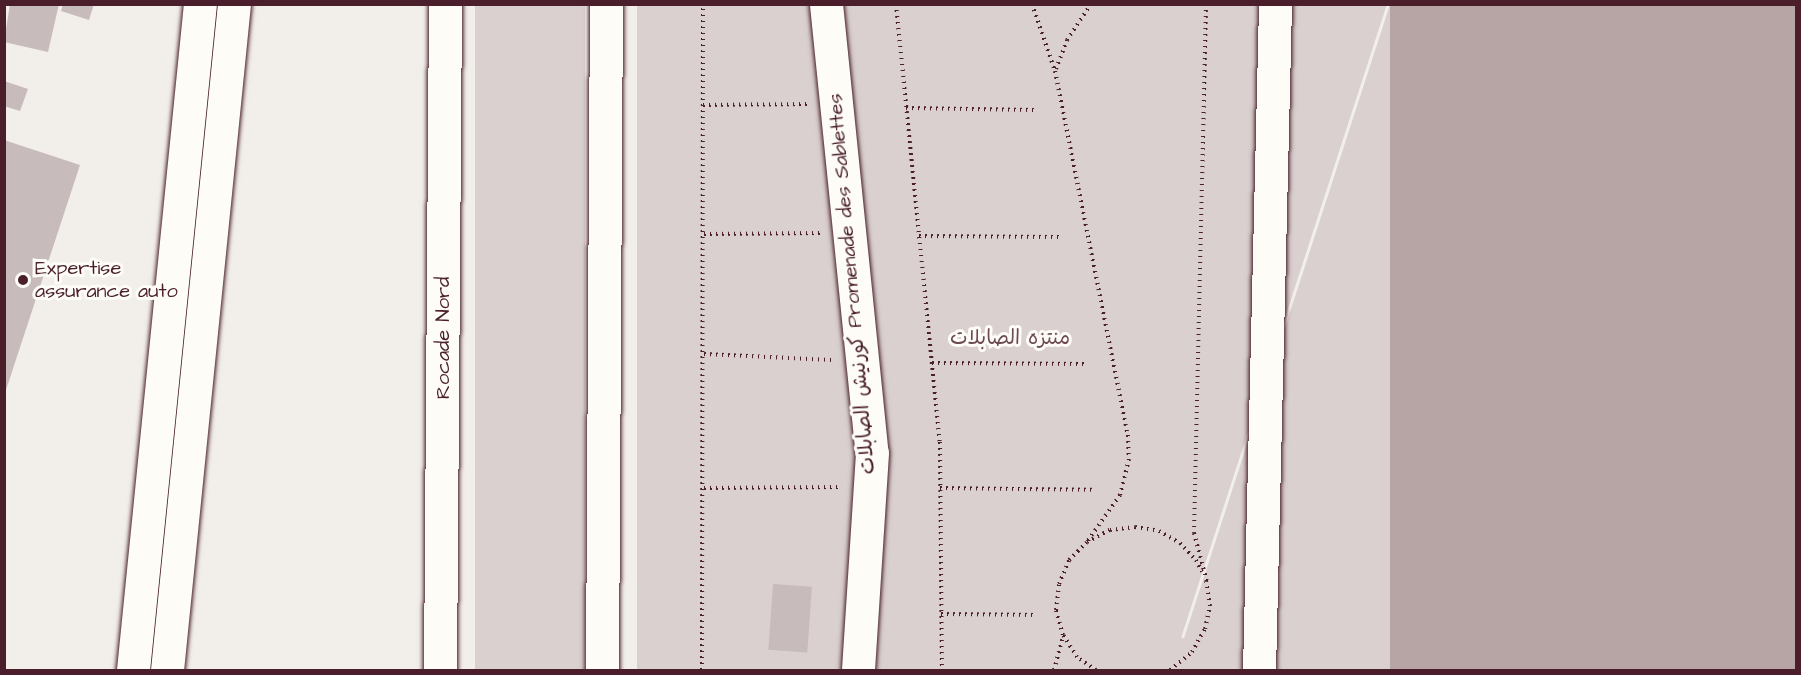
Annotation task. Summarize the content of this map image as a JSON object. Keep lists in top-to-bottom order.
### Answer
{
  "streets": {
    "main road": ["كورنيش الصابلات Promenade des Sablettes", "Rocade Nord"]
  },
  "parks": ["منتزه الصابلات"],
  "places": ["Expertise assurance auto"]
}
